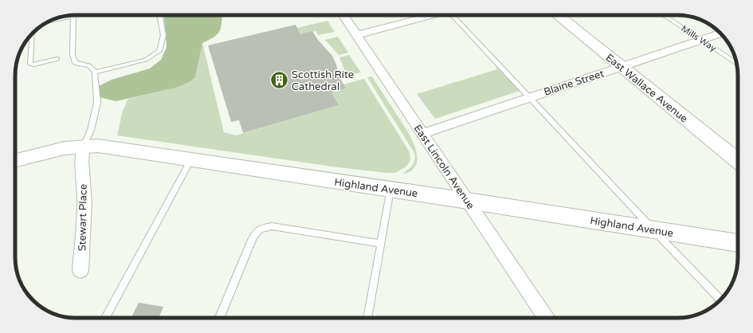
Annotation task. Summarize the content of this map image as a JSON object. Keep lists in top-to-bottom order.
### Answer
{
  "streets": {
    "main road": ["East Wallace Avenue", "Highland Avenue"],
    "street": ["Blaine Street", "East Lincoln Avenue", "Stewart Place"],
    "lane": ["Mills Way"]
  },
  "crossings": [
    ["Mills Way", "Blaine Street"],
    ["Blaine Street", "East Wallace Avenue"],
    ["Blaine Street", "East Lincoln Avenue"],
    ["East Lincoln Avenue", "Highland Avenue"],
    ["Highland Avenue", "Stewart Place"]
  ],
  "places": {
    "building": ["Scottish Rite Cathedral"]
  }
}
